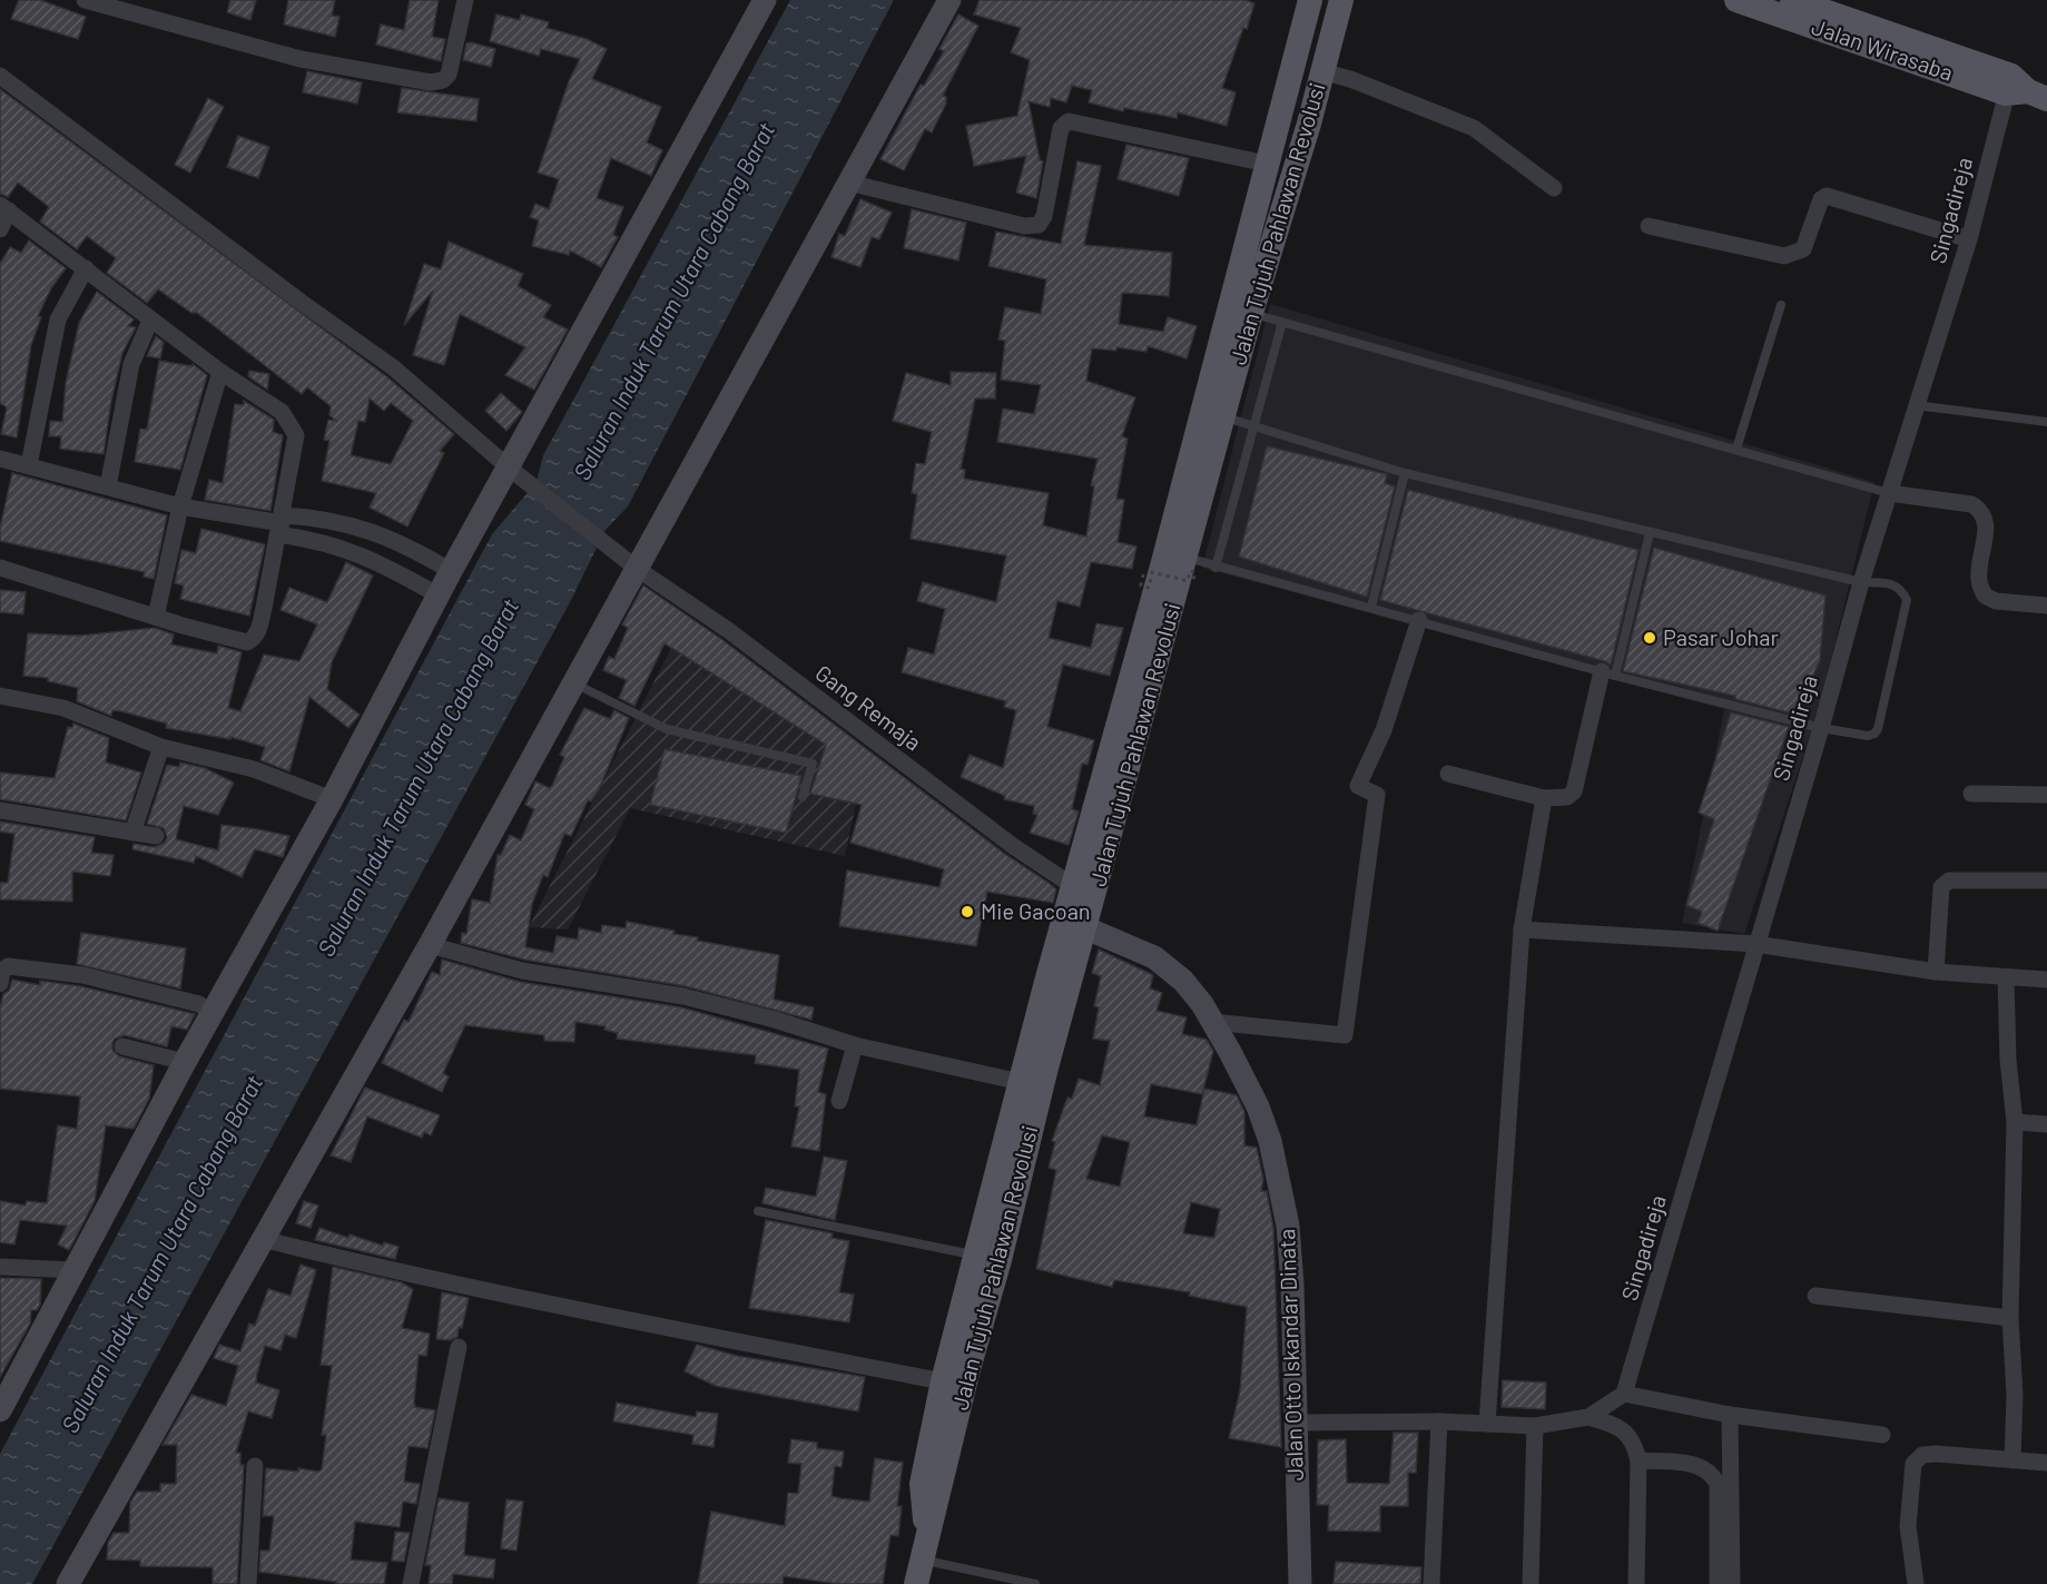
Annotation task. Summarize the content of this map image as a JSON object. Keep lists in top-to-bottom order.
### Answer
{
  "streets": {
    "main road": ["Jalan Wirasaba", "Jalan Tujuh Pahlawan Revolusi"],
    "street": ["Singadireja", "Gang Remaja", "Jalan Otto Iskandar Dinata"]
  },
  "crossings": [
    ["Jalan Wirasaba", "Singadireja"],
    ["Jalan Tujuh Pahlawan Revolusi", "Gang Remaja"],
    ["Jalan Tujuh Pahlawan Revolusi", "Jalan Otto Iskandar Dinata"]
  ],
  "water": ["Saluran Induk Tarum Utara Cabang Barat"],
  "places": ["Pasar Johar", "Mie Gacoan"]
}
